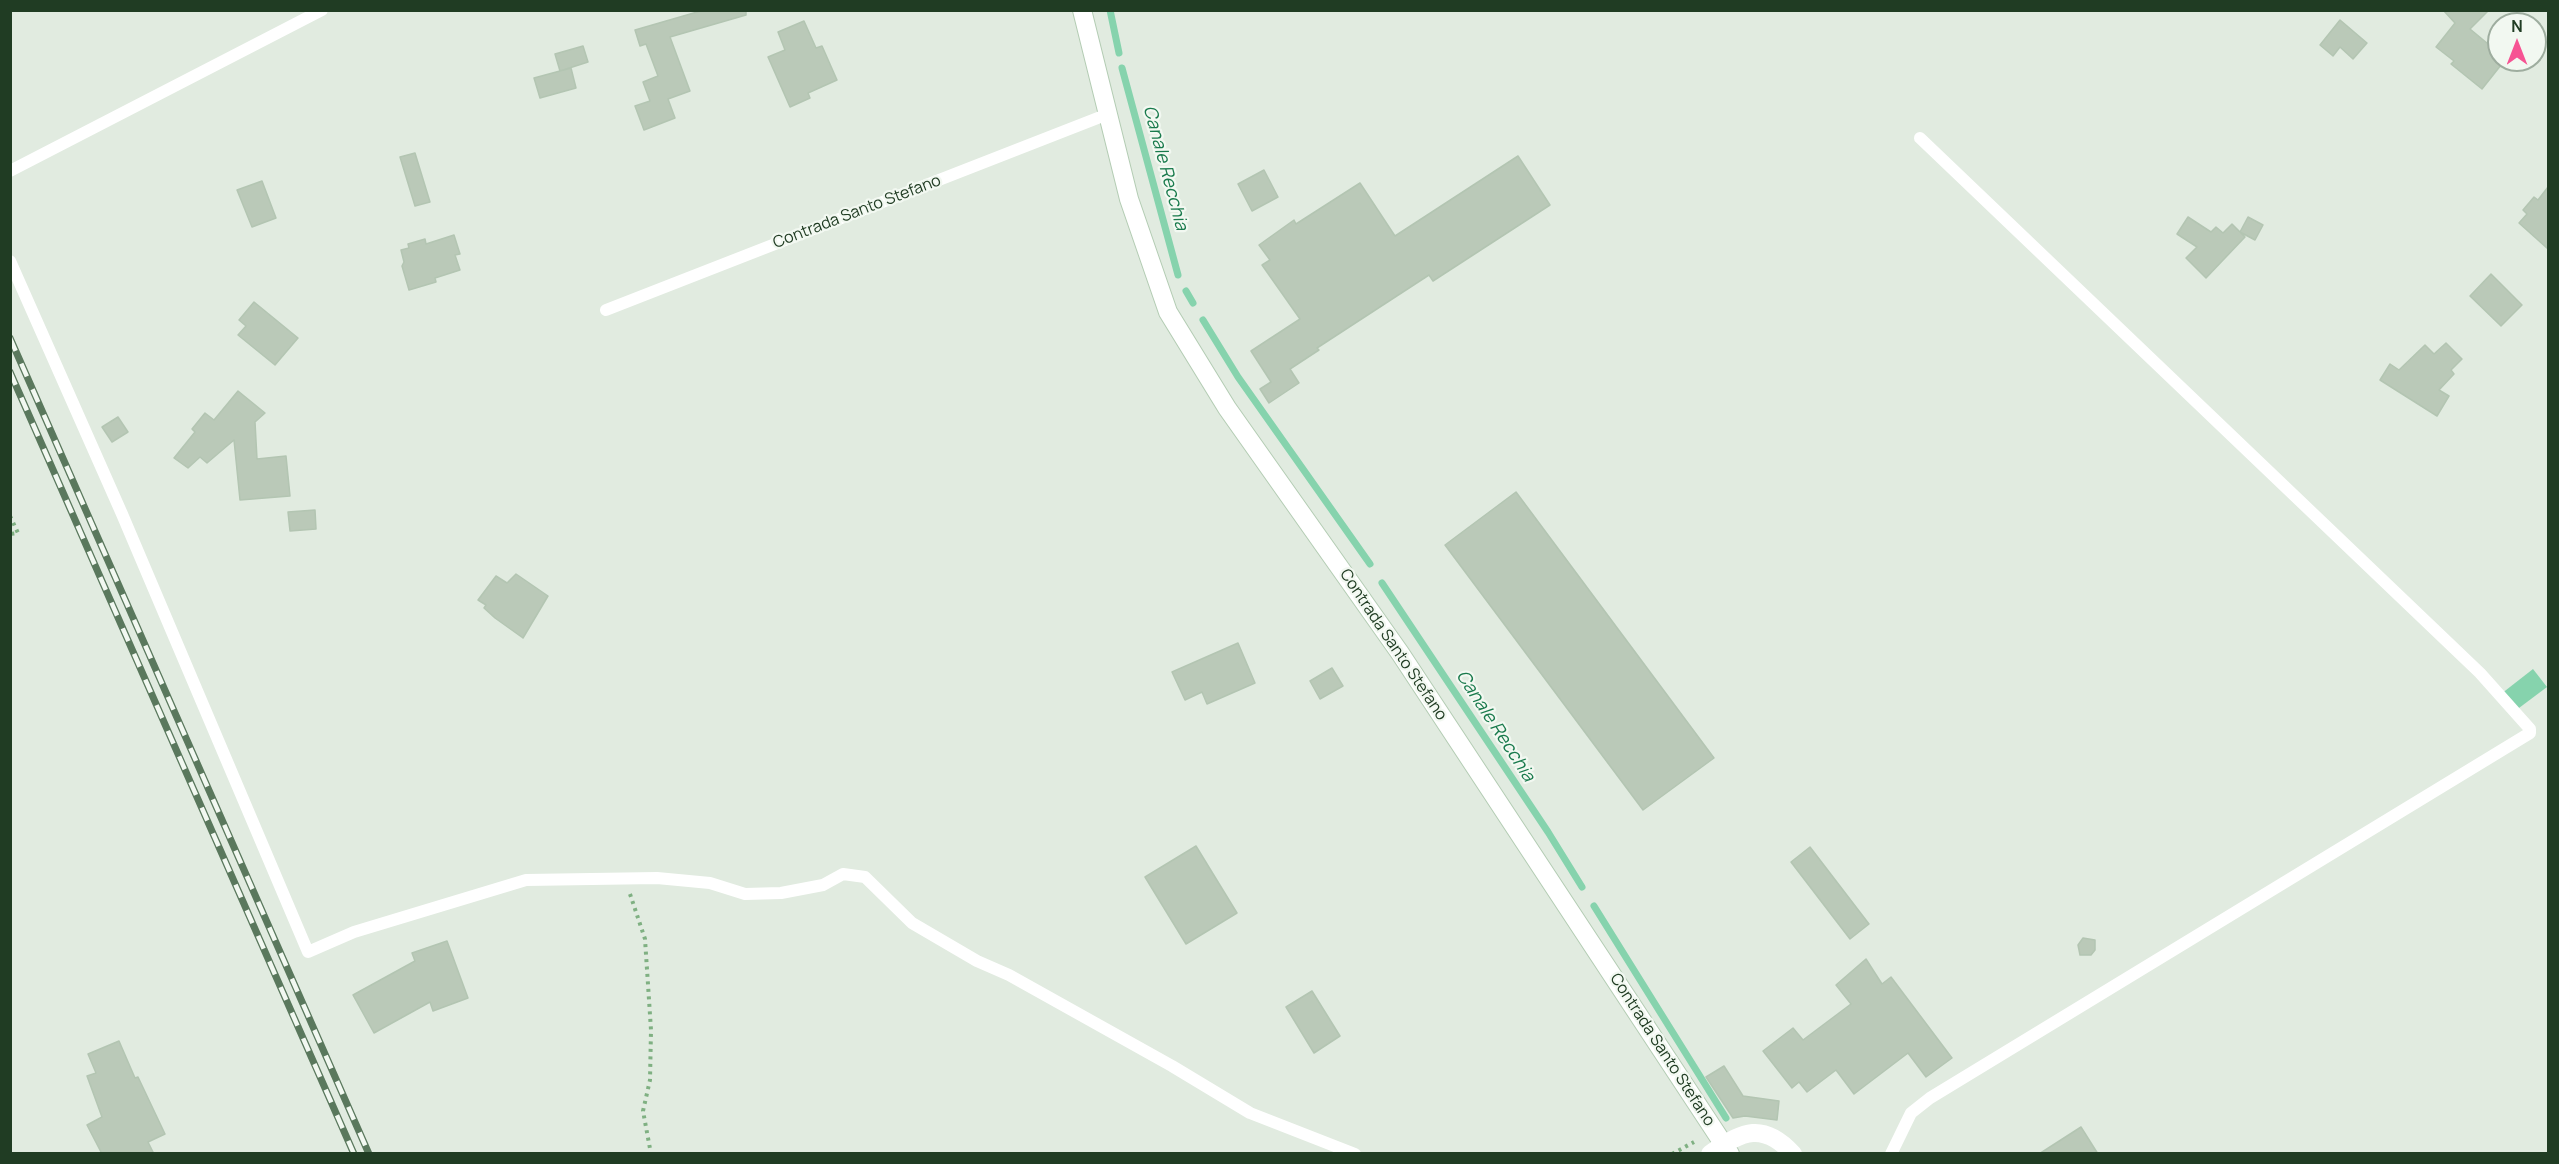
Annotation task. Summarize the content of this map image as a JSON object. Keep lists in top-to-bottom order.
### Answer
{
  "streets": {
    "street": ["Contrada Santo Stefano"]
  },
  "water": ["Canale Recchia"],
  "north": "top"
}
